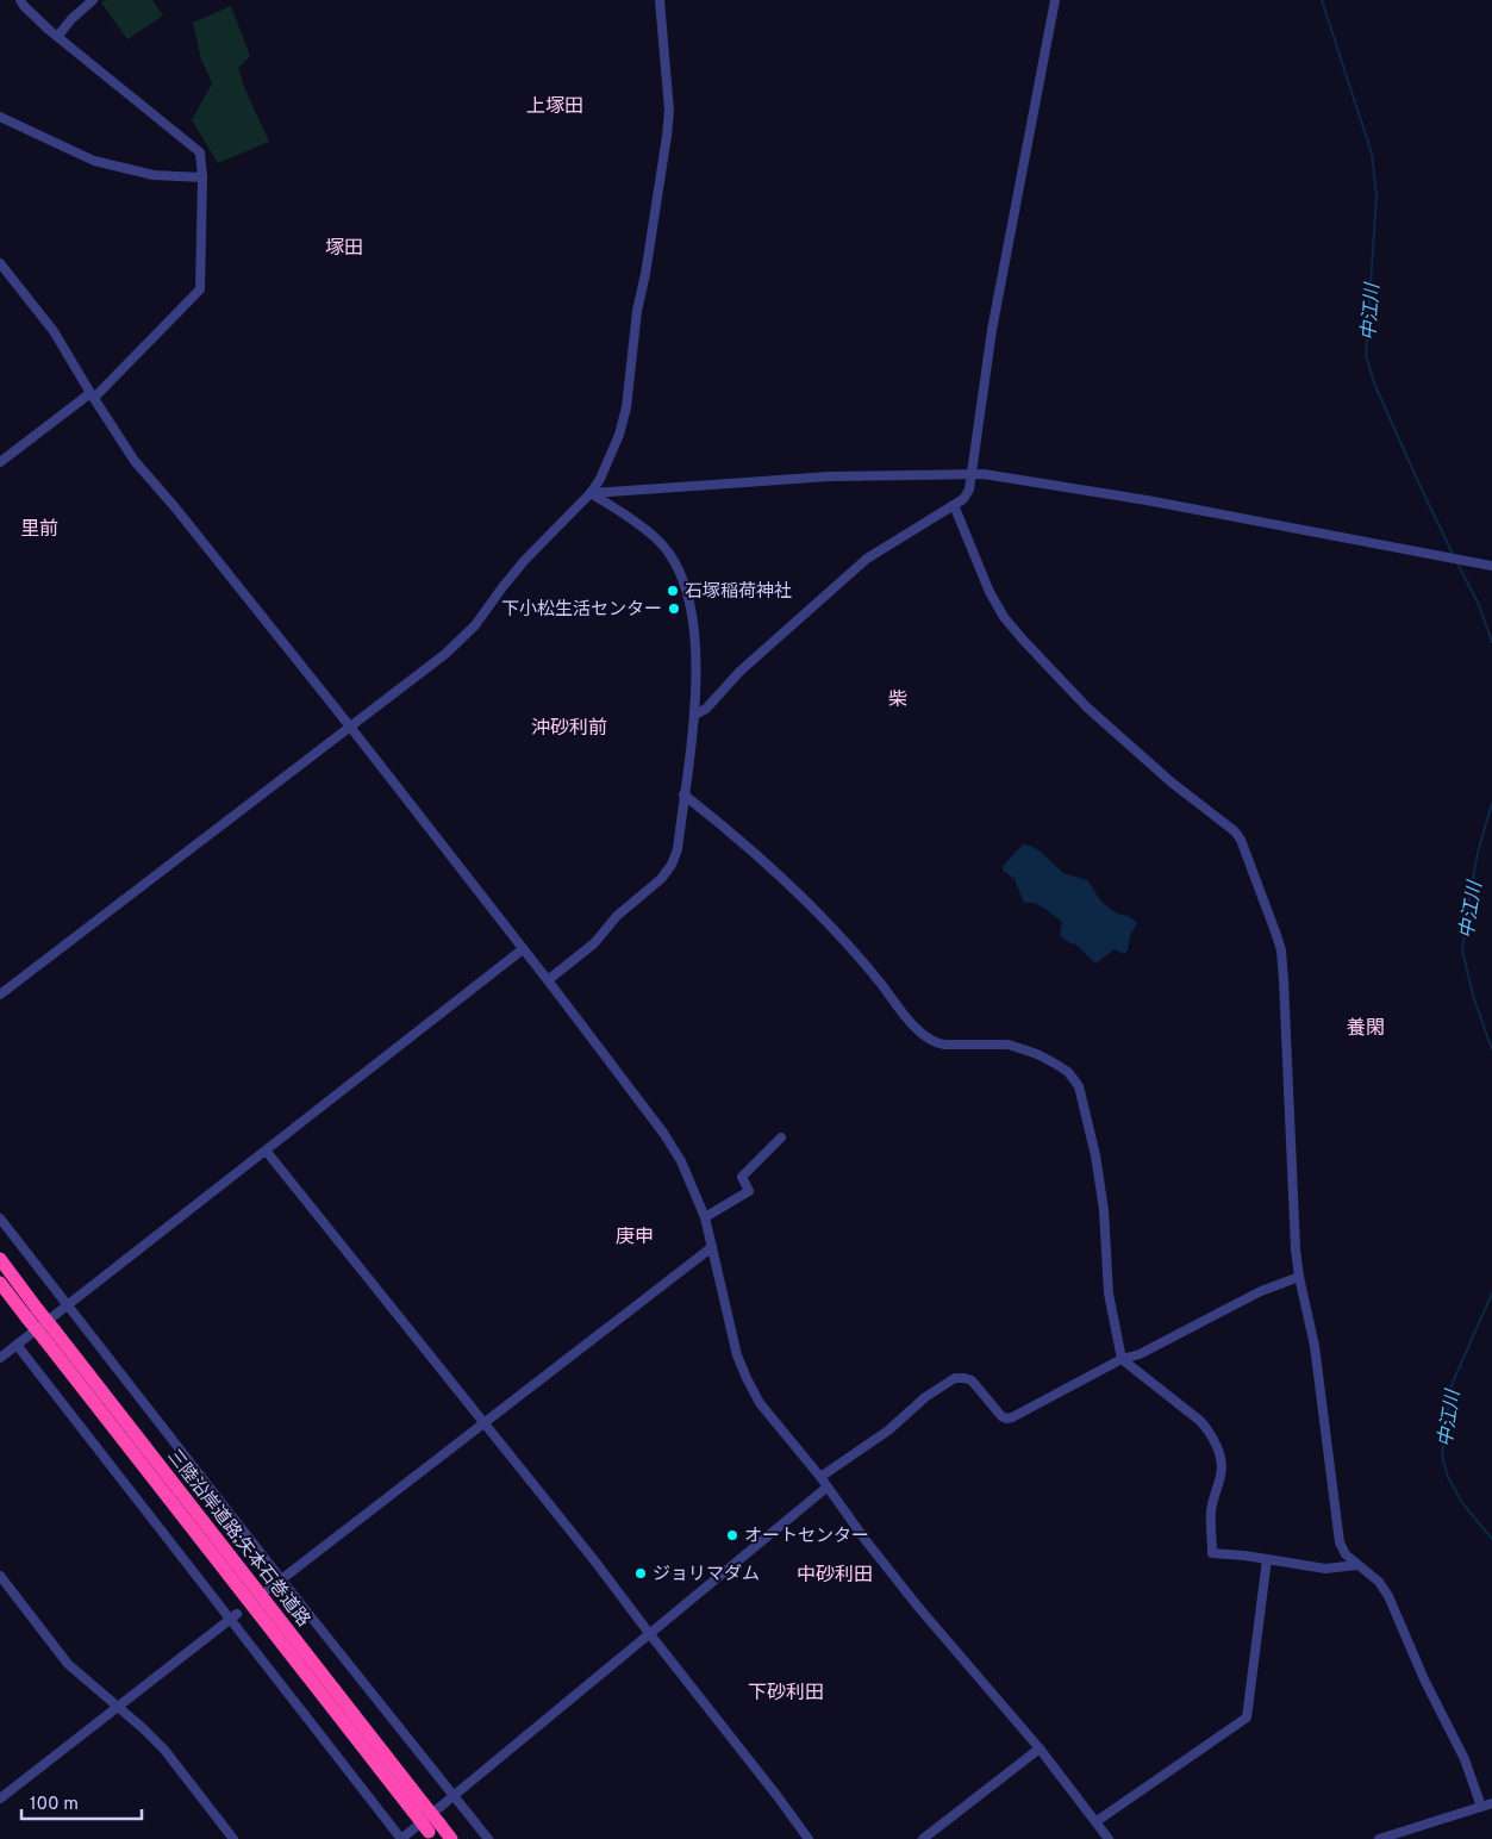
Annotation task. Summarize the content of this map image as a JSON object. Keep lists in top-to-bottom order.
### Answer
{
  "streets": {
    "highway": ["三陸沿岸道路;矢本石巻道路"]
  },
  "districts": [
    "上塚田",
    "塚田",
    "里前",
    "柴",
    "沖砂利前",
    "養閑",
    "庚申",
    "中砂利田",
    "下砂利田"
  ],
  "water": ["中江川"],
  "places": [
    "石塚稲荷神社",
    "下小松生活センター",
    "オートセンター",
    "ジョリマダム"
  ],
  "scale_bar": "100 m"
}
